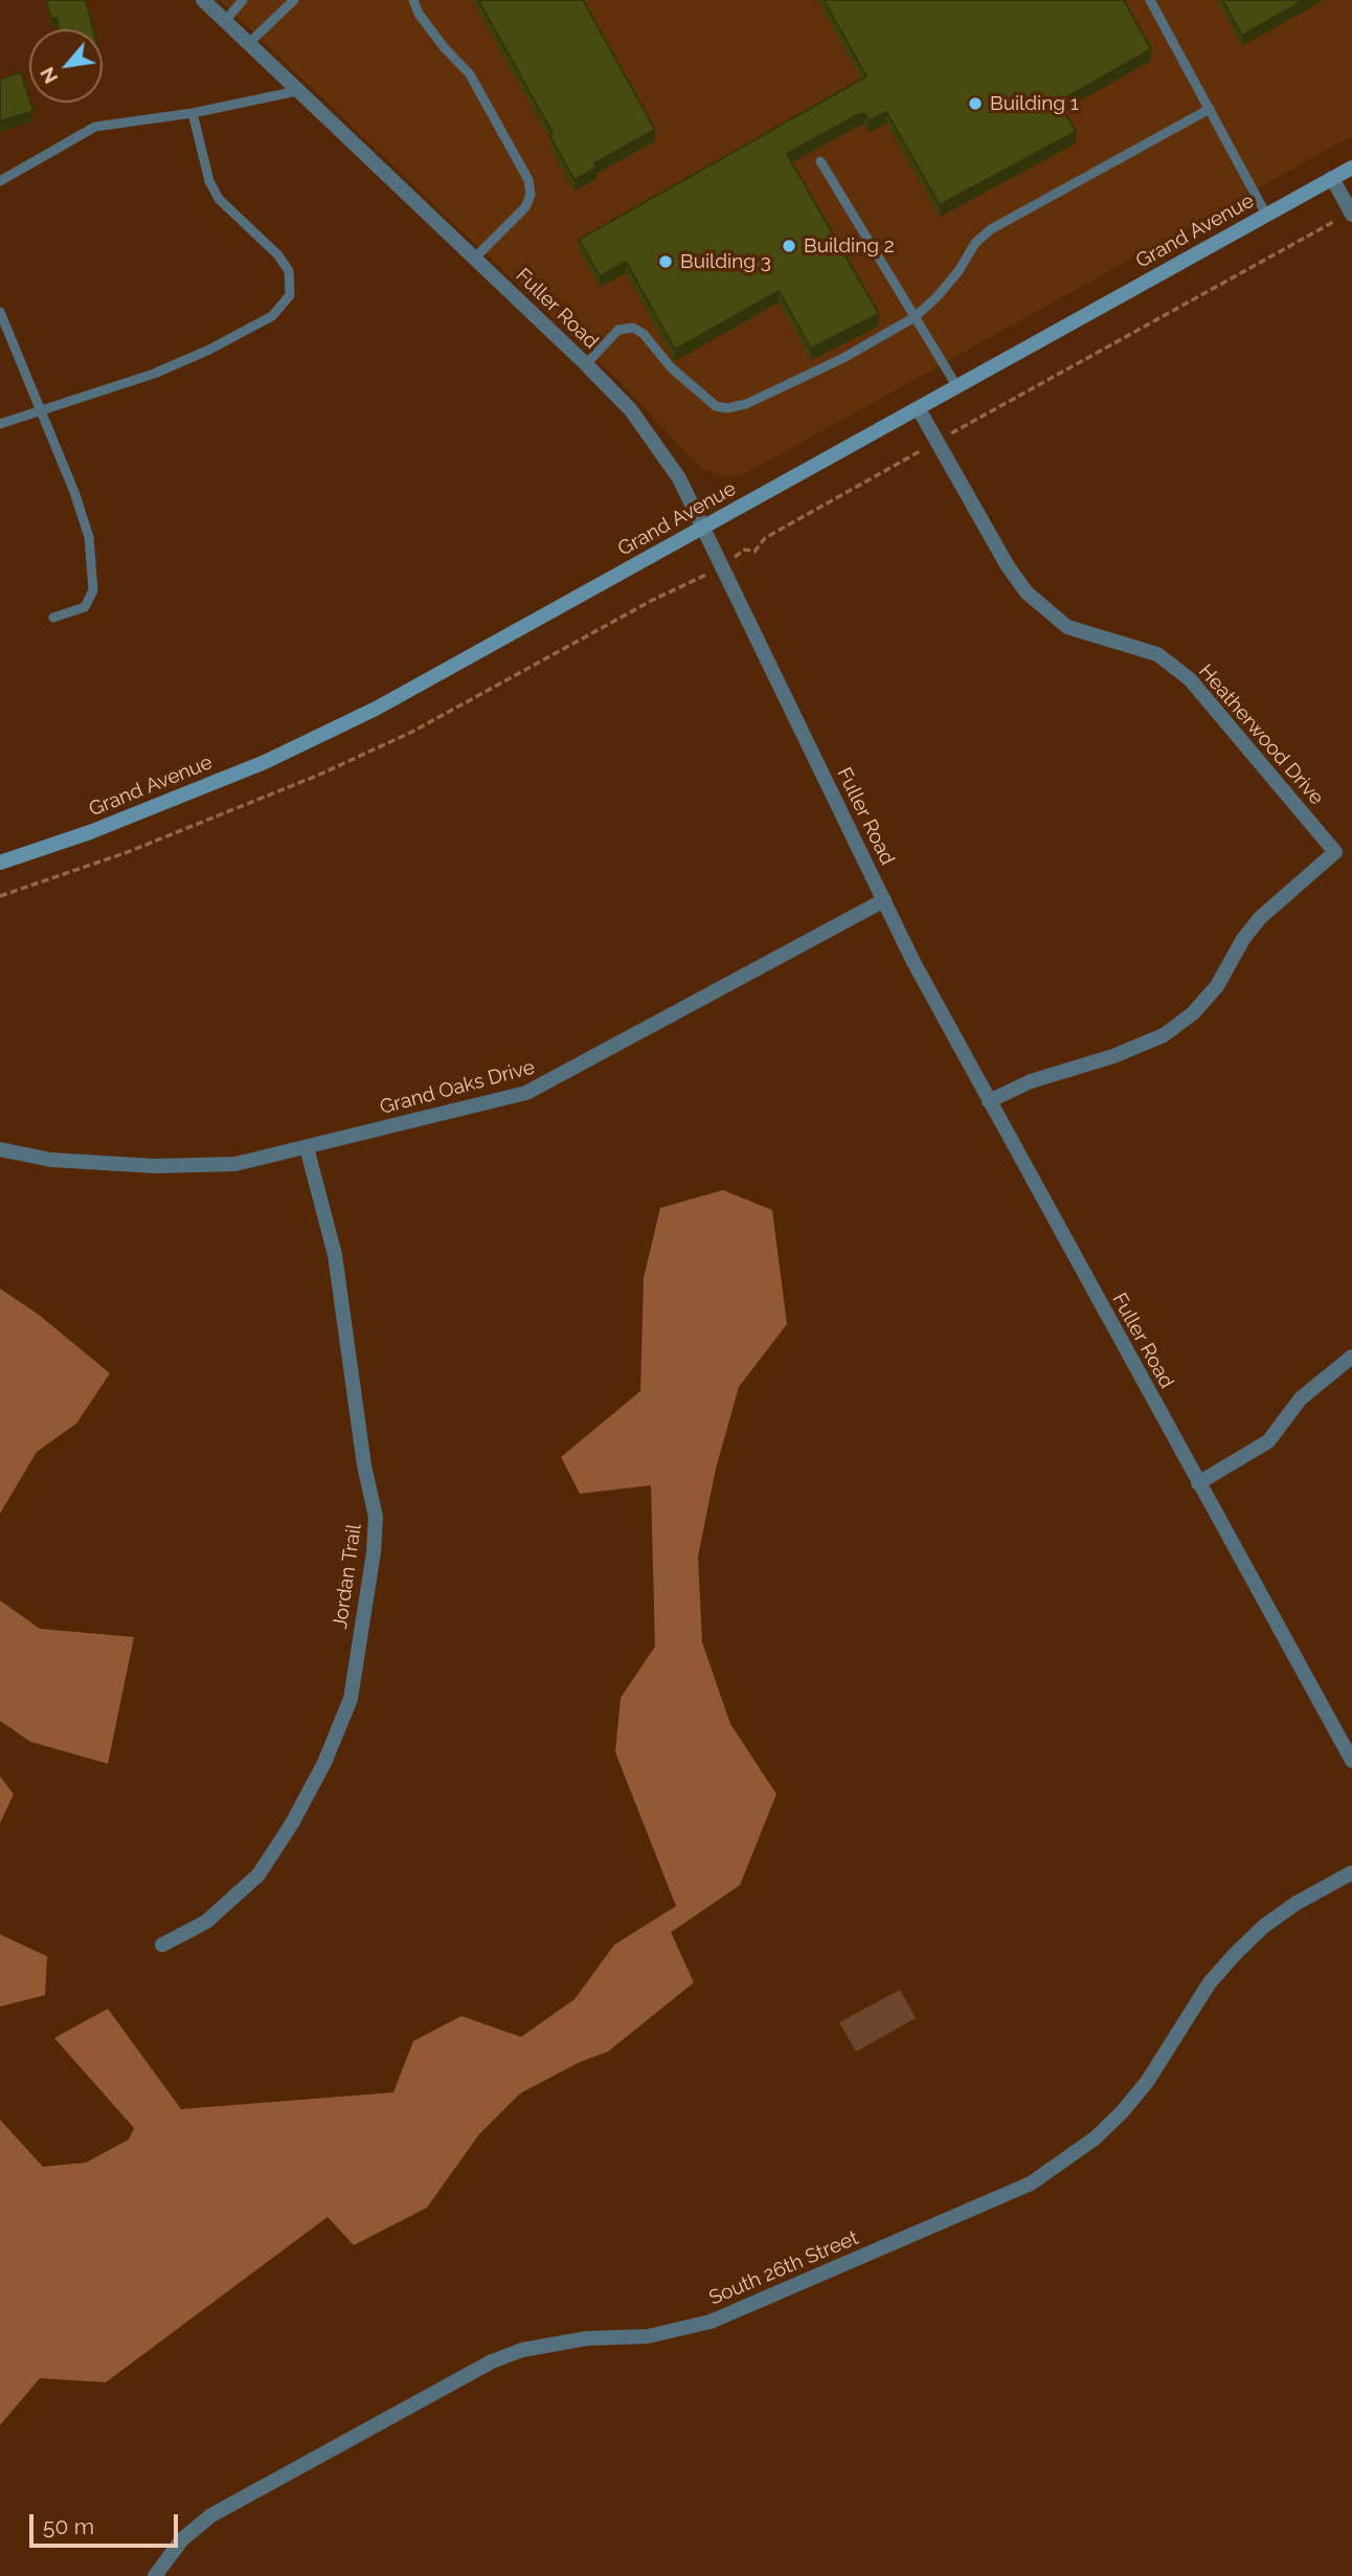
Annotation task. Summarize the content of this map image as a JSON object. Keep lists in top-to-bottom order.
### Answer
{
  "streets": {
    "main road": ["Grand Avenue"],
    "street": [
      "Fuller Road",
      "Heatherwood Drive",
      "Grand Oaks Drive",
      "Jordan Trail",
      "South 26th Street"
    ]
  },
  "crossings": [
    ["Grand Avenue", "Fuller Road"],
    ["Grand Avenue", "Heatherwood Drive"],
    ["Fuller Road", "Heatherwood Drive"],
    ["Fuller Road", "Grand Oaks Drive"],
    ["Grand Oaks Drive", "Jordan Trail"]
  ],
  "places": ["Building 1", "Building 2", "Building 3"],
  "scale_bar": "50 m",
  "north": "bottom left"
}
